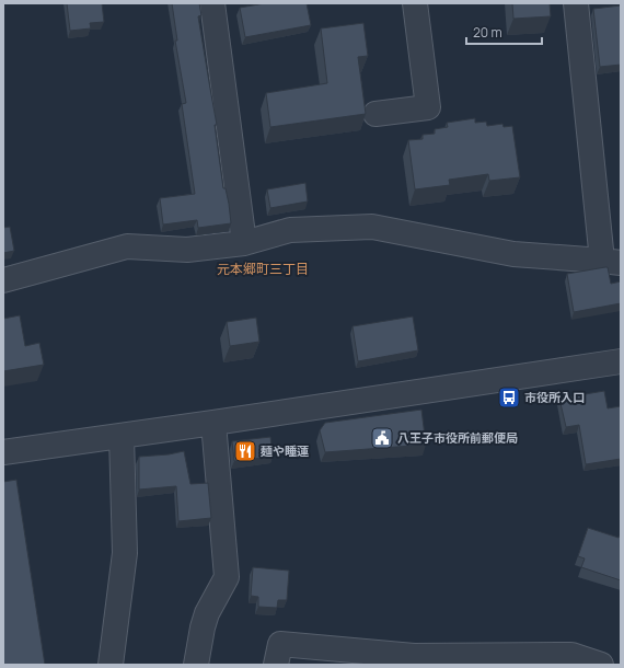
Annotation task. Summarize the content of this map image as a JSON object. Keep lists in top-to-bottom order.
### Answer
{
  "districts": ["元本郷町三丁目"],
  "places": {
    "bus stop": ["市役所入口"],
    "public building": ["八王子市役所前郵便局"],
    "restaurant": ["麺や睡蓮"]
  },
  "scale_bar": "20 m"
}
